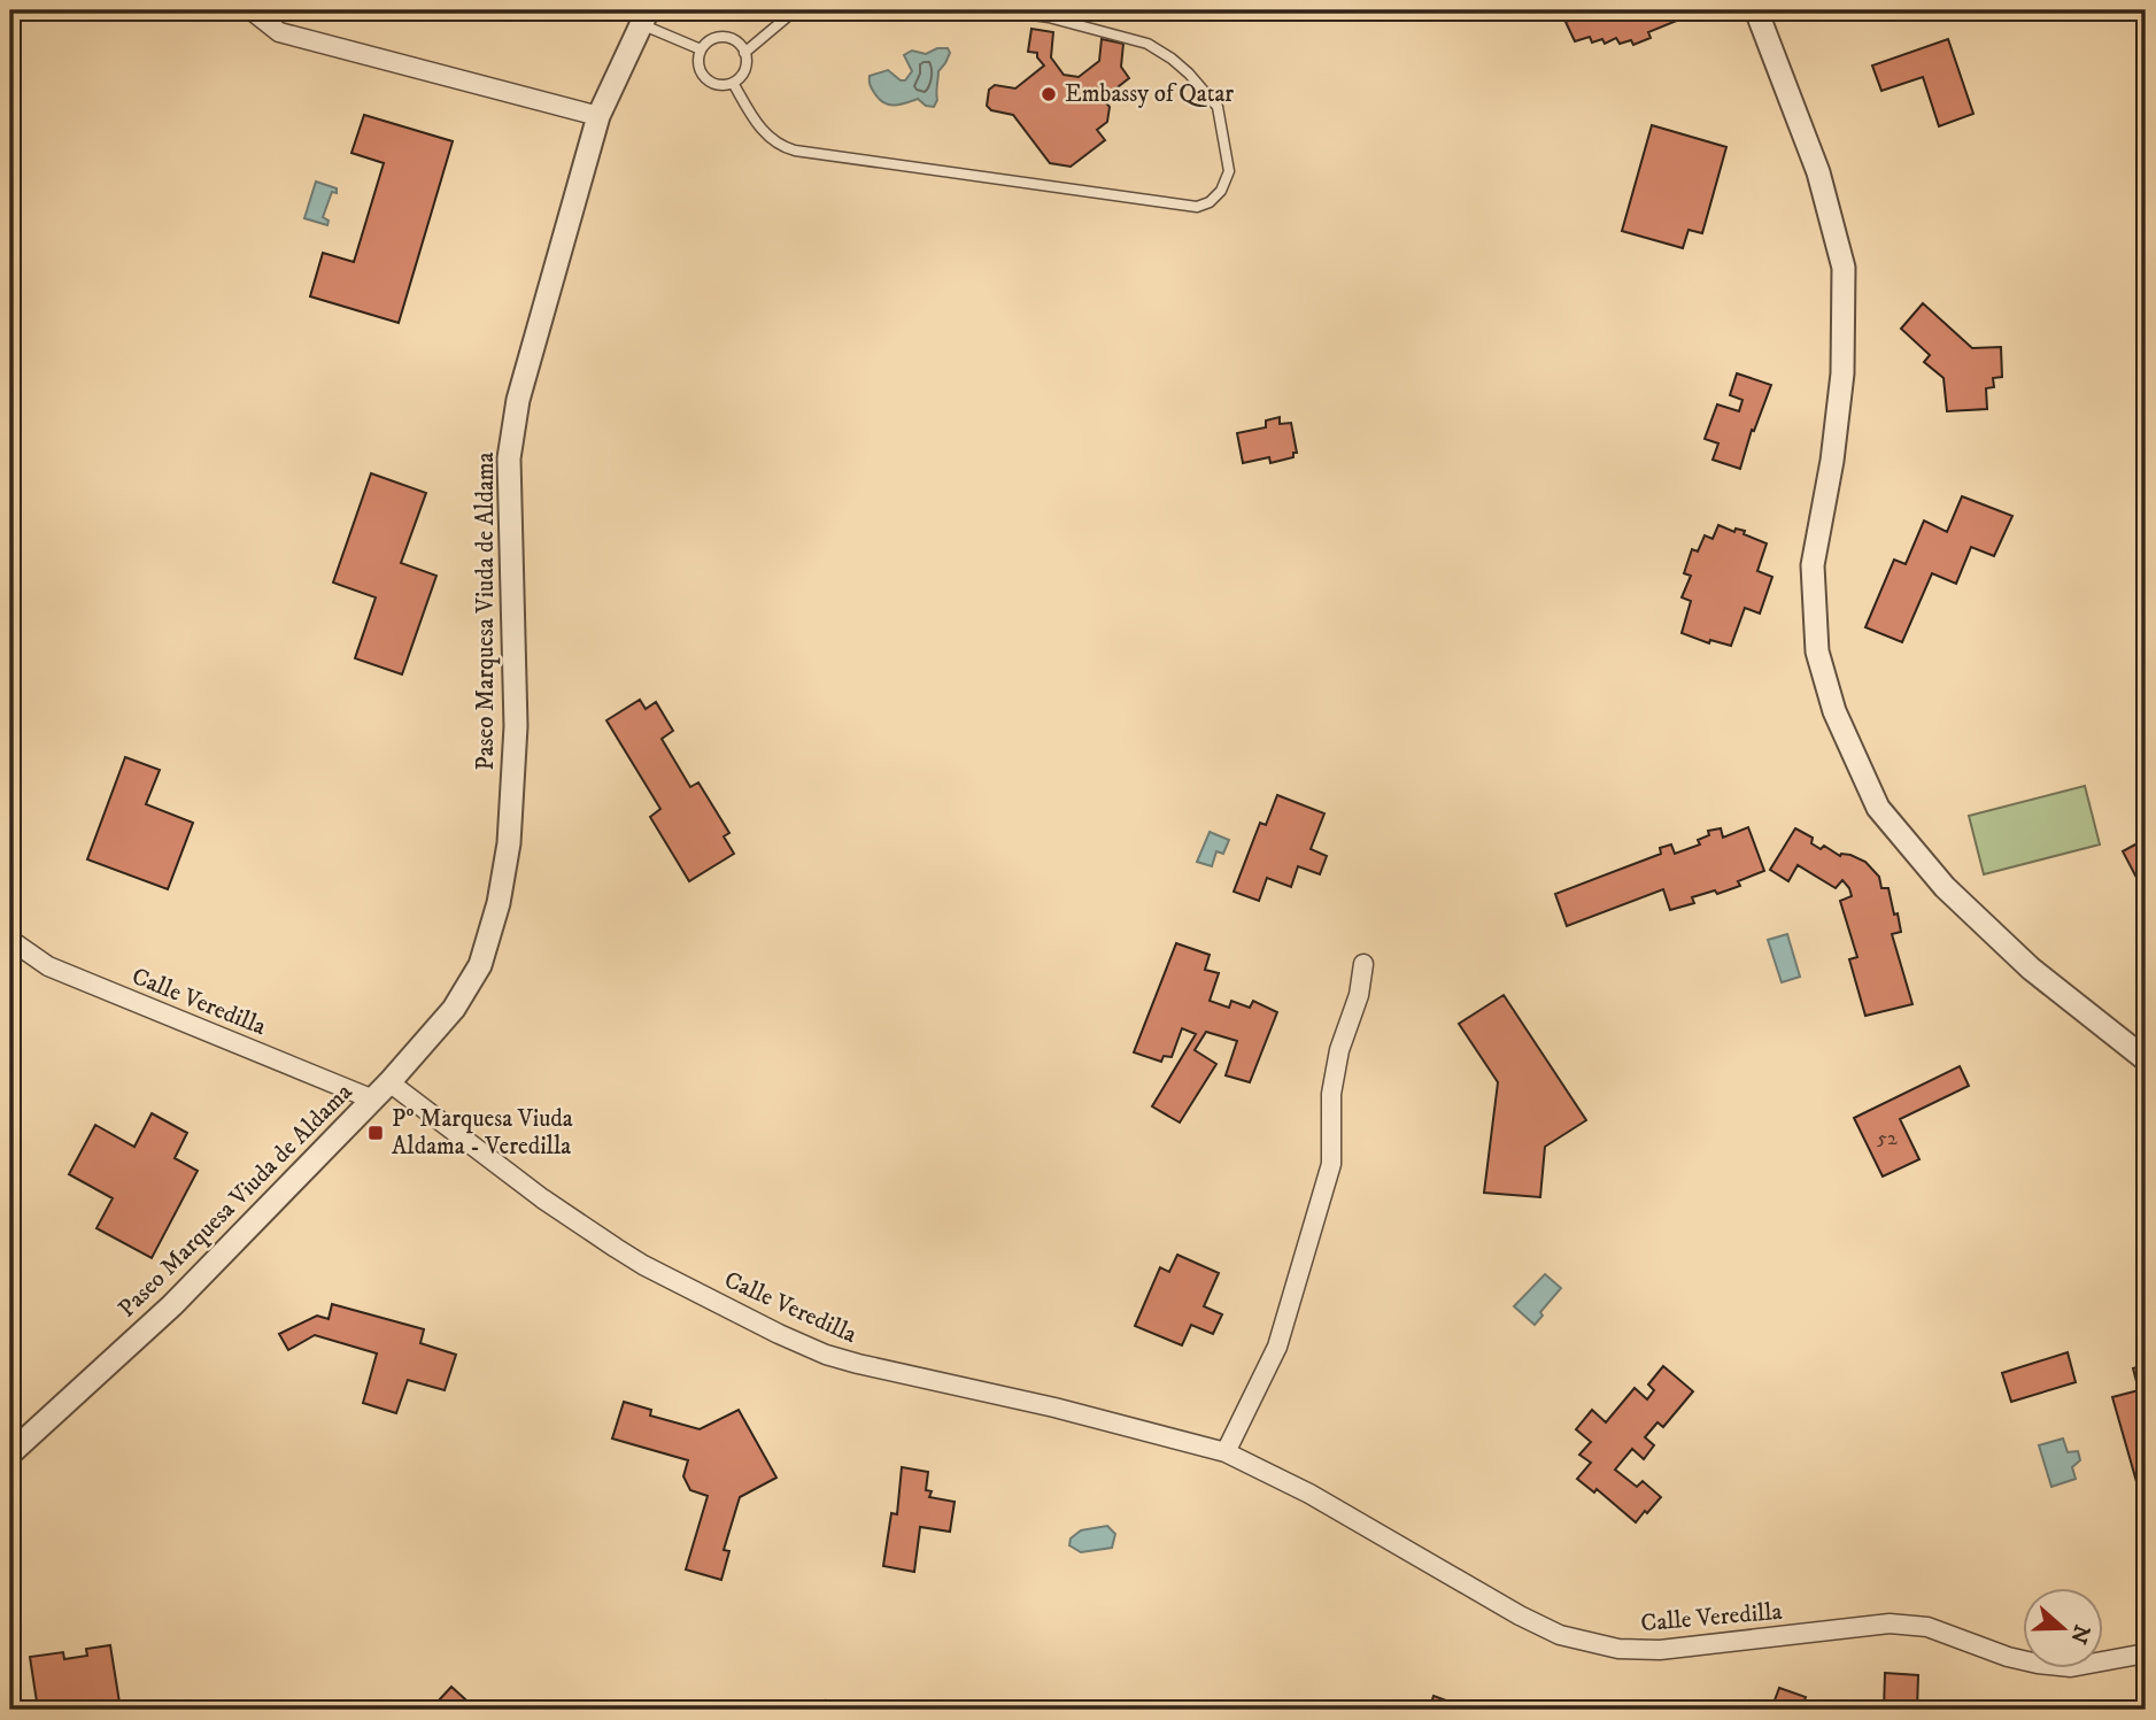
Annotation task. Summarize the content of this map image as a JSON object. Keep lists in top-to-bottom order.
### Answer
{
  "streets": {
    "street": ["Paseo Marquesa Viuda de Aldama", "Calle Veredilla"]
  },
  "crossings": [
    ["Paseo Marquesa Viuda de Aldama", "Calle Veredilla"]
  ],
  "places": {
    "other": ["Embassy of Qatar"],
    "transit": ["Pº Marquesa Viuda Aldama - Veredilla"]
  },
  "house_numbers": ["52"],
  "north": "right"
}
